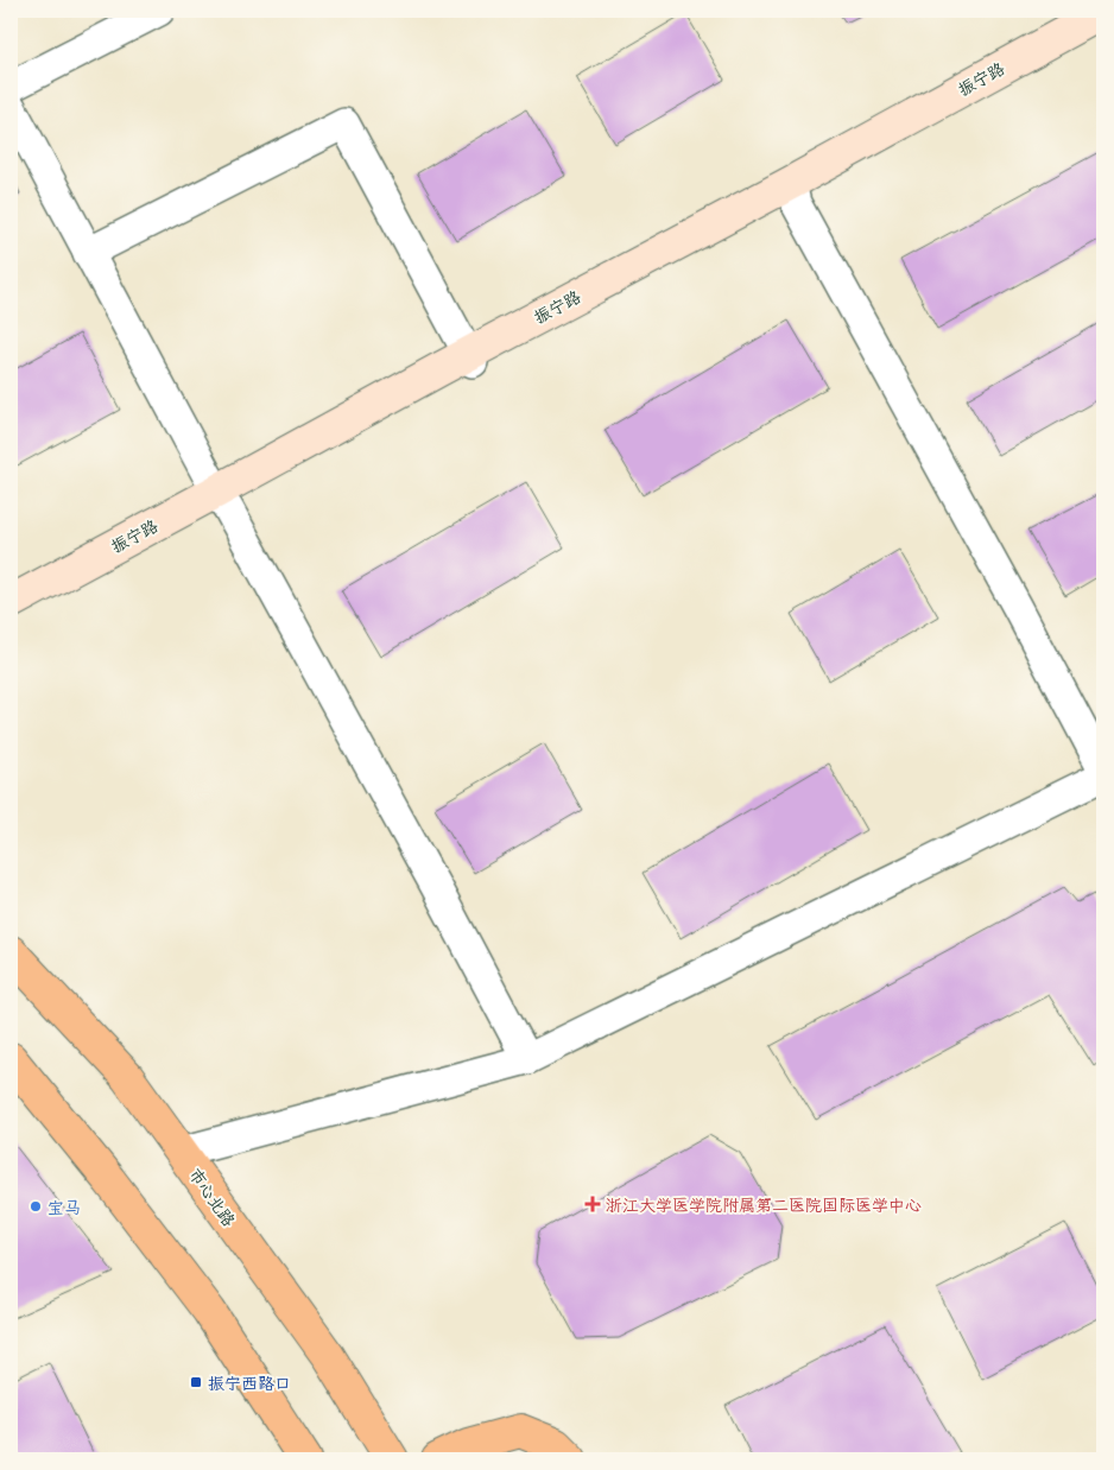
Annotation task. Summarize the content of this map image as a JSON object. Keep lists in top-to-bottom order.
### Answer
{
  "streets": {
    "main road": ["振宁路", "市心北路"]
  },
  "places": {
    "health": ["浙江大学医学院附属第二医院国际医学中心"],
    "other": ["宝马"],
    "transit": ["振宁西路口"]
  }
}
